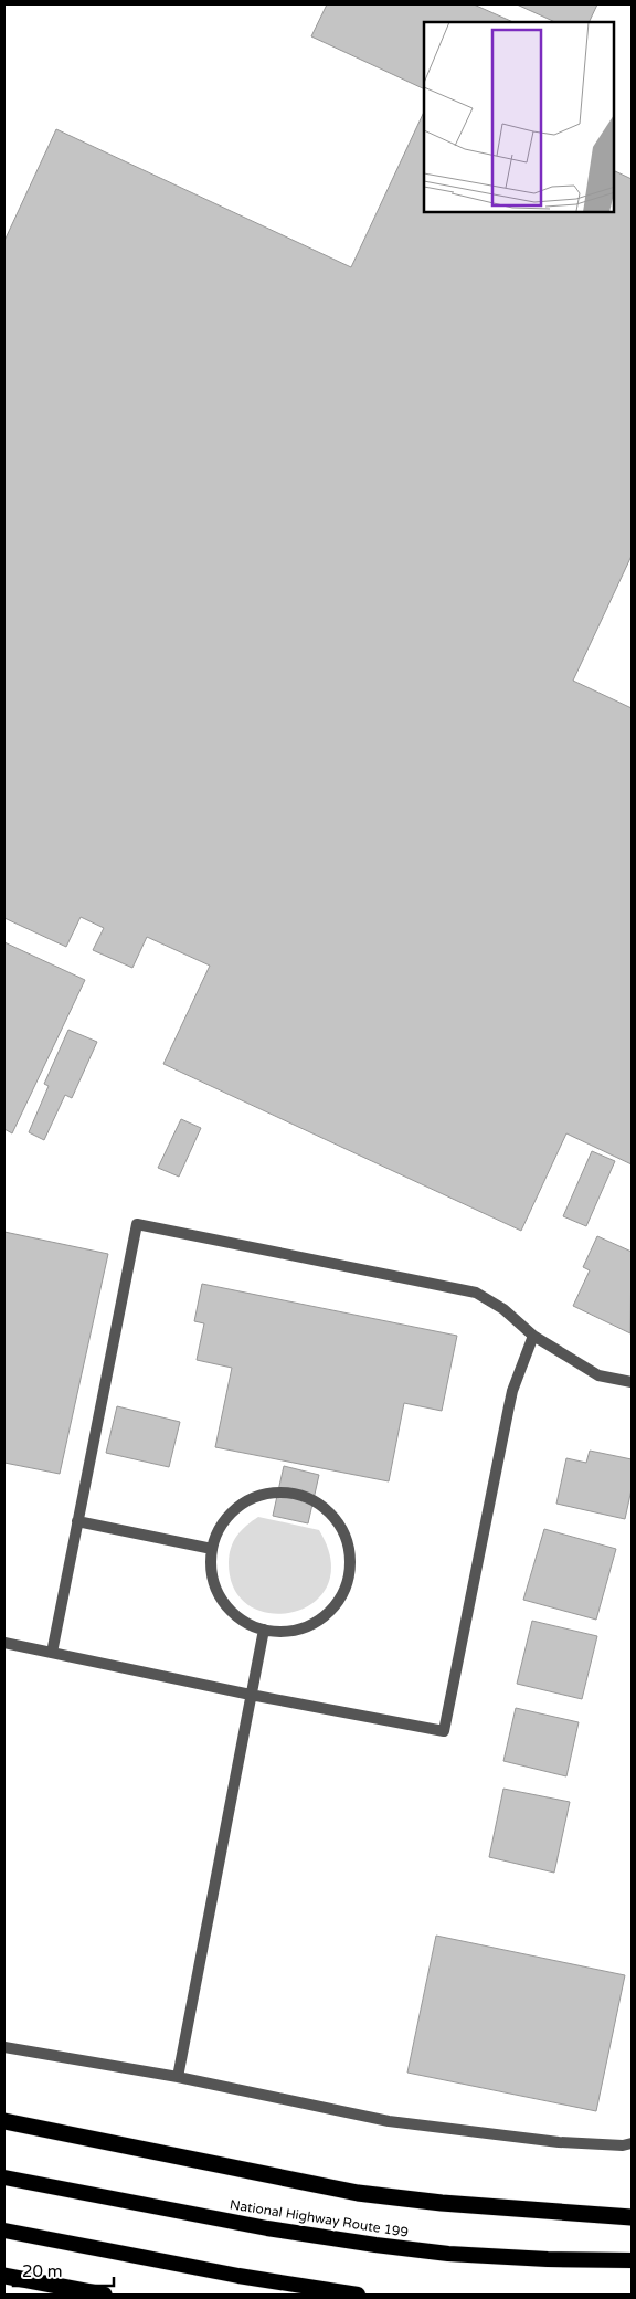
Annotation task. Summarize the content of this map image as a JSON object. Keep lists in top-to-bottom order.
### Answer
{
  "streets": {
    "highway": ["National Highway Route 199"]
  },
  "scale_bar": "20 m"
}
